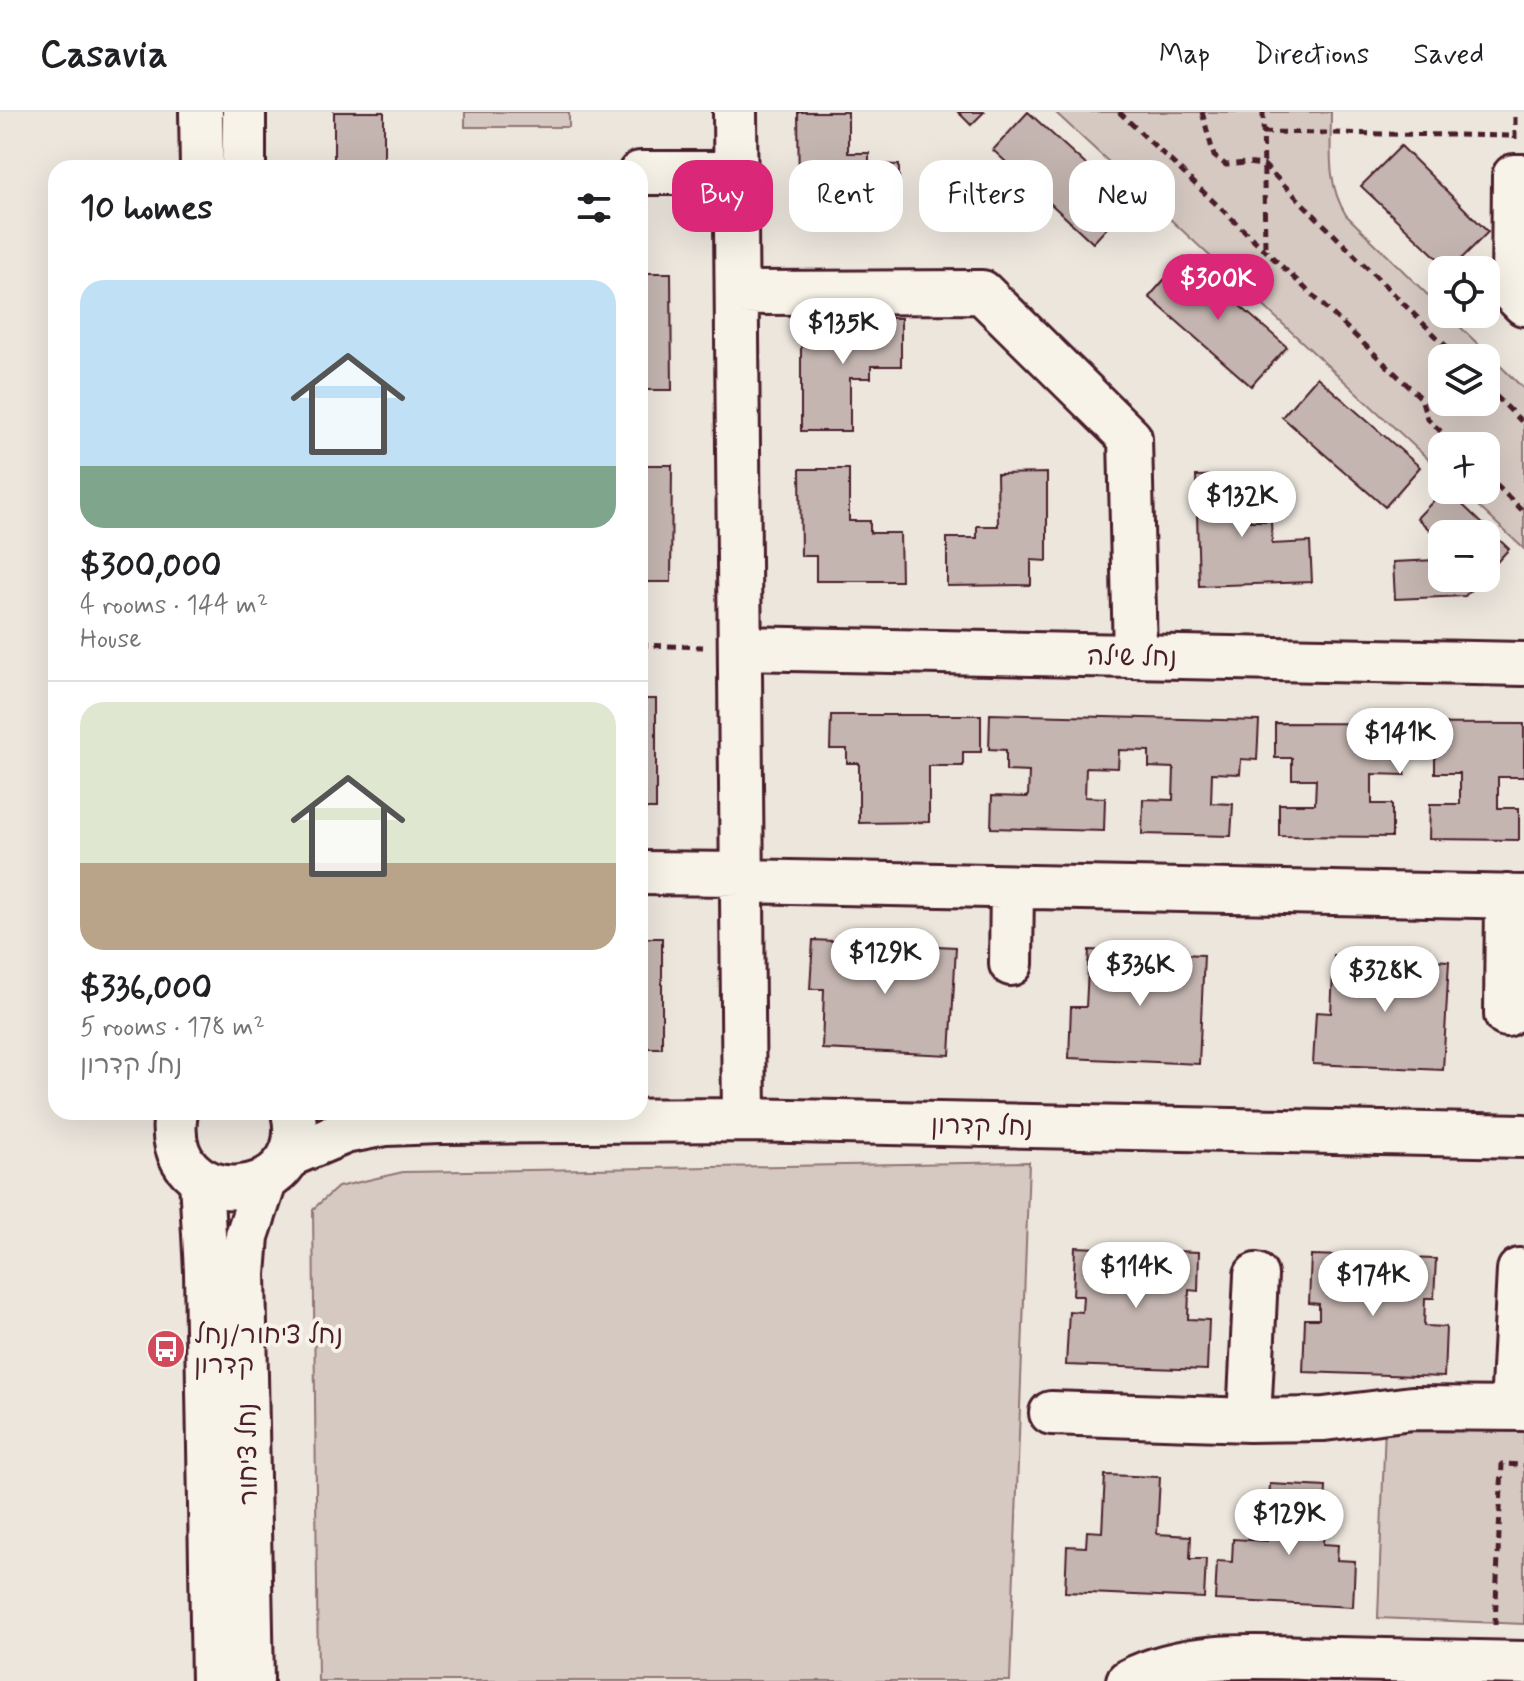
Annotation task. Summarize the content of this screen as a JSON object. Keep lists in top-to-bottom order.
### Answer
{
  "streets": {
    "street": ["נחל שילה", "נחל קדרון", "נחל ציחור"]
  },
  "crossings": [
    ["נחל קדרון", "נחל ציחור"]
  ],
  "places": {
    "bus stop": ["נחל ציחור/נחל קדרון"]
  },
  "page": {
    "header": "Casavia",
    "nav": ["Map", "Directions", "Saved"],
    "chip": [
      "Buy",
      "Rent",
      "Filters",
      "New"
    ],
    "heading": "10 homes",
    "price": [
      "$300K",
      "$135K",
      "$132K",
      "$141K",
      "$129K",
      "$336K",
      "$328K",
      "$114K",
      "$174K",
      "$129K"
    ],
    "map_buttons": ["+", "−"],
    "list": [
      {
        "name": "$300,000",
        "note": "4 rooms · 144 m² · House"
      },
      {
        "name": "$336,000",
        "note": "5 rooms · 178 m² · נחל קדרון"
      }
    ]
  }
}
